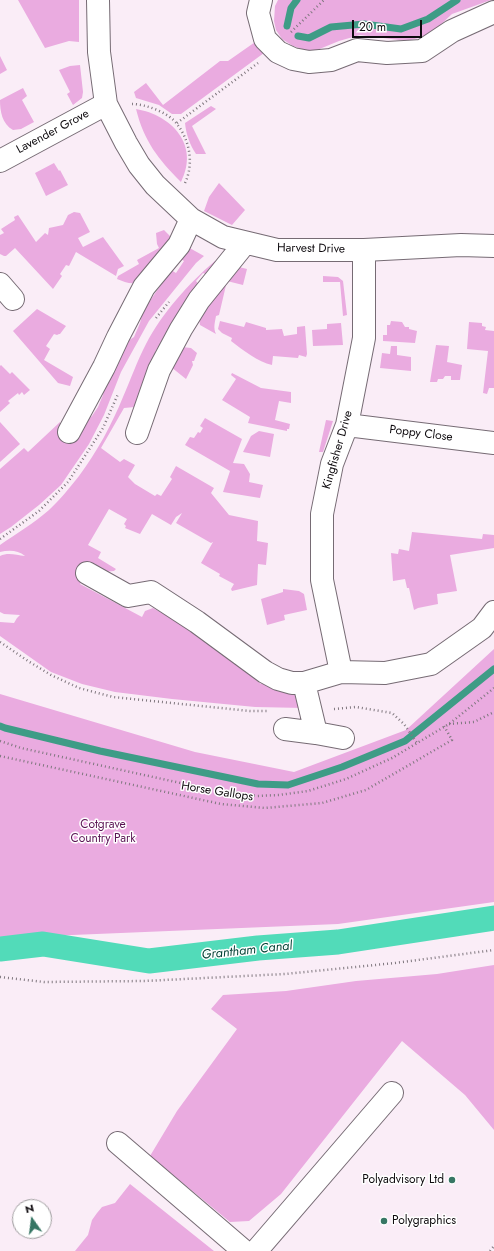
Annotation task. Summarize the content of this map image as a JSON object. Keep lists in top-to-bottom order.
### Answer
{
  "streets": {
    "street": [
      "Lavender Grove",
      "Harvest Drive",
      "Poppy Close",
      "Kingfisher Drive"
    ],
    "path": ["Horse Gallops"]
  },
  "crossings": [
    ["Lavender Grove", "Harvest Drive"],
    ["Harvest Drive", "Kingfisher Drive"],
    ["Poppy Close", "Kingfisher Drive"]
  ],
  "water": ["Grantham Canal"],
  "parks": ["Cotgrave Country Park"],
  "places": ["Polyadvisory Ltd", "Polygraphics"],
  "scale_bar": "20 m",
  "north": "top"
}
